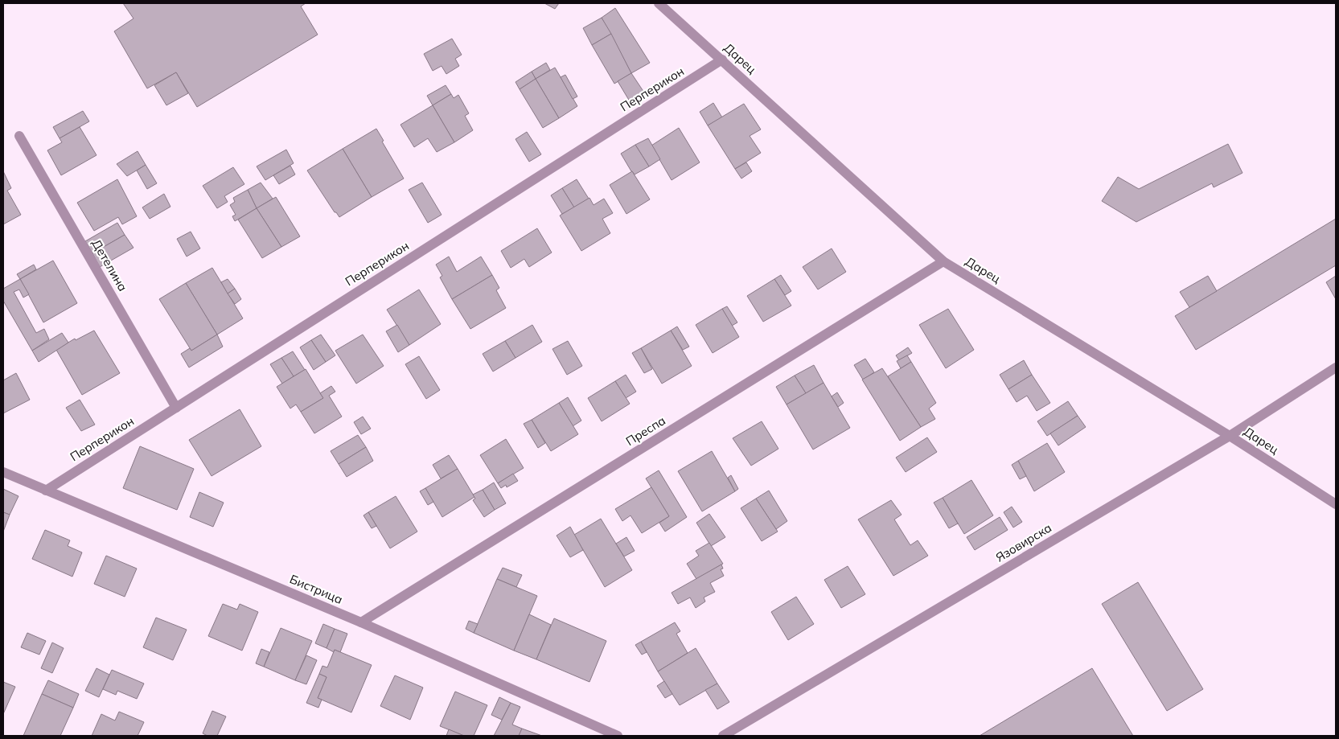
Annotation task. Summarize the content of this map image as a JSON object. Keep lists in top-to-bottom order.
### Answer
{
  "streets": {
    "street": [
      "Дарец",
      "Перперикон",
      "Детелина",
      "Преспа",
      "Язовирска",
      "Бистрица"
    ]
  },
  "crossings": [
    ["Дарец", "Перперикон"],
    ["Дарец", "Преспа"],
    ["Дарец", "Язовирска"],
    ["Перперикон", "Детелина"],
    ["Перперикон", "Бистрица"],
    ["Преспа", "Бистрица"]
  ]
}
